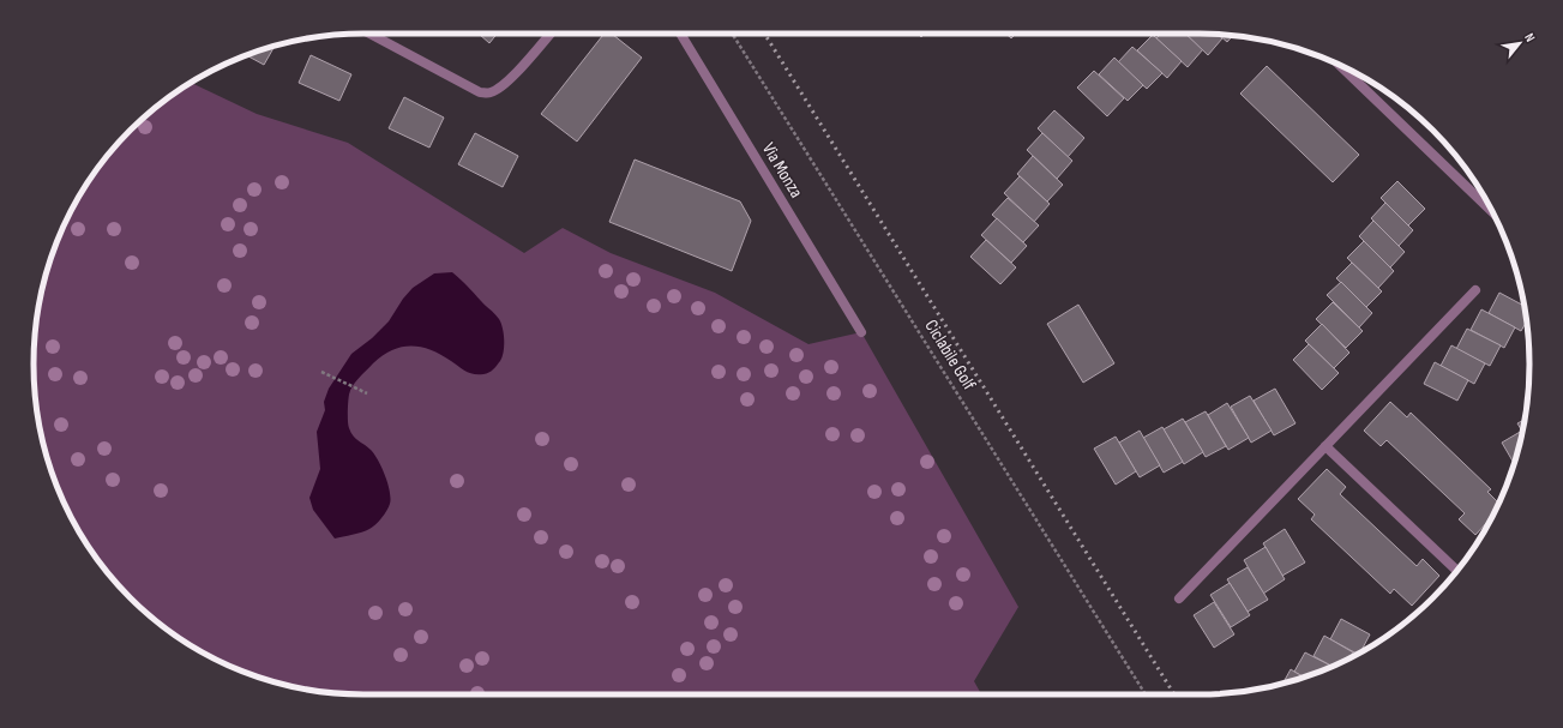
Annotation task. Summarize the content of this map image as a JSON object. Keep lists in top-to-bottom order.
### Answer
{
  "streets": {
    "street": ["Via Monza"],
    "path": ["Ciclabile Golf"]
  },
  "north": "top right"
}
